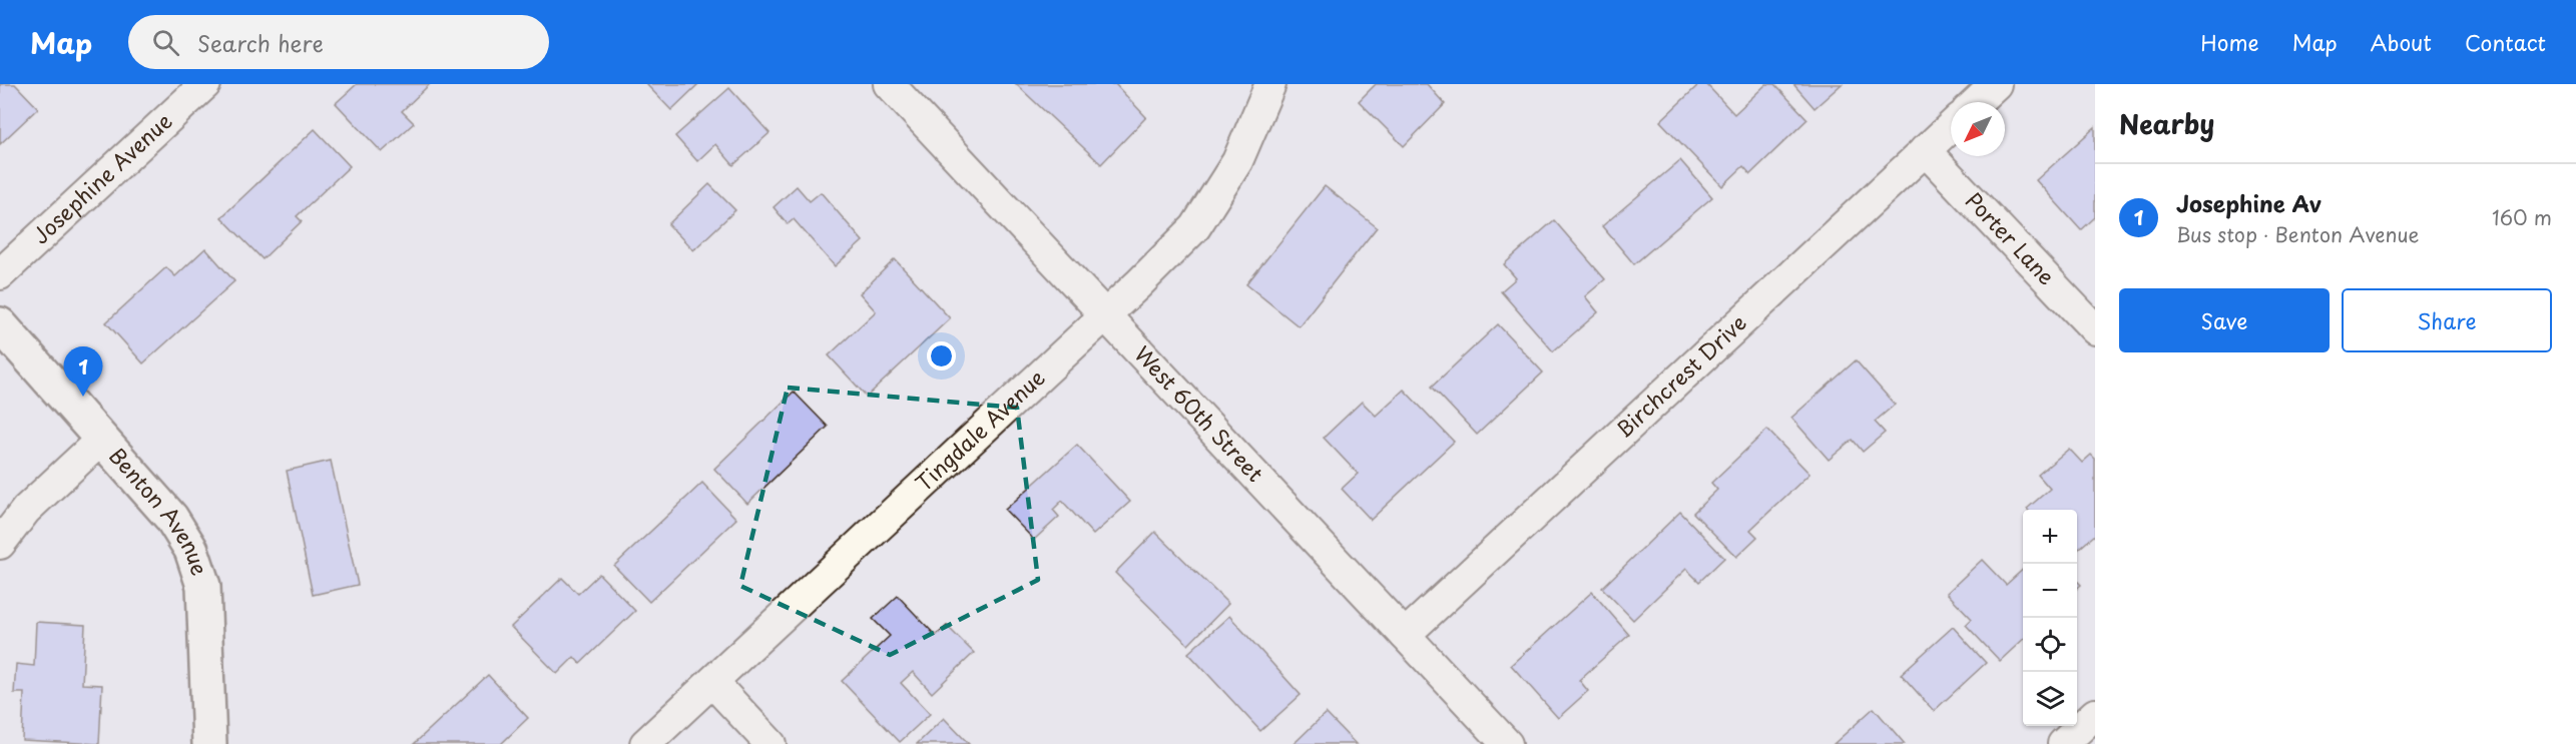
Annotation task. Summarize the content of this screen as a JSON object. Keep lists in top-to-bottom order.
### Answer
{
  "streets": {
    "street": [
      "Josephine Avenue",
      "Porter Lane",
      "Birchcrest Drive",
      "West 60th Street",
      "Tingdale Avenue",
      "Benton Avenue"
    ]
  },
  "crossings": [
    ["Porter Lane", "Birchcrest Drive"],
    ["Birchcrest Drive", "West 60th Street"],
    ["West 60th Street", "Tingdale Avenue"]
  ],
  "north": "bottom left",
  "page": {
    "header": "Map",
    "search": "Search here",
    "nav": [
      "Home",
      "Map",
      "About",
      "Contact"
    ],
    "heading": "Nearby",
    "list": [
      {
        "mark": "1",
        "name": "Josephine Av",
        "note": "Bus stop · Benton Avenue",
        "value": "160 m"
      }
    ],
    "buttons": ["Save", "Share"],
    "pins": "1",
    "map_buttons": ["+", "−"]
  }
}
